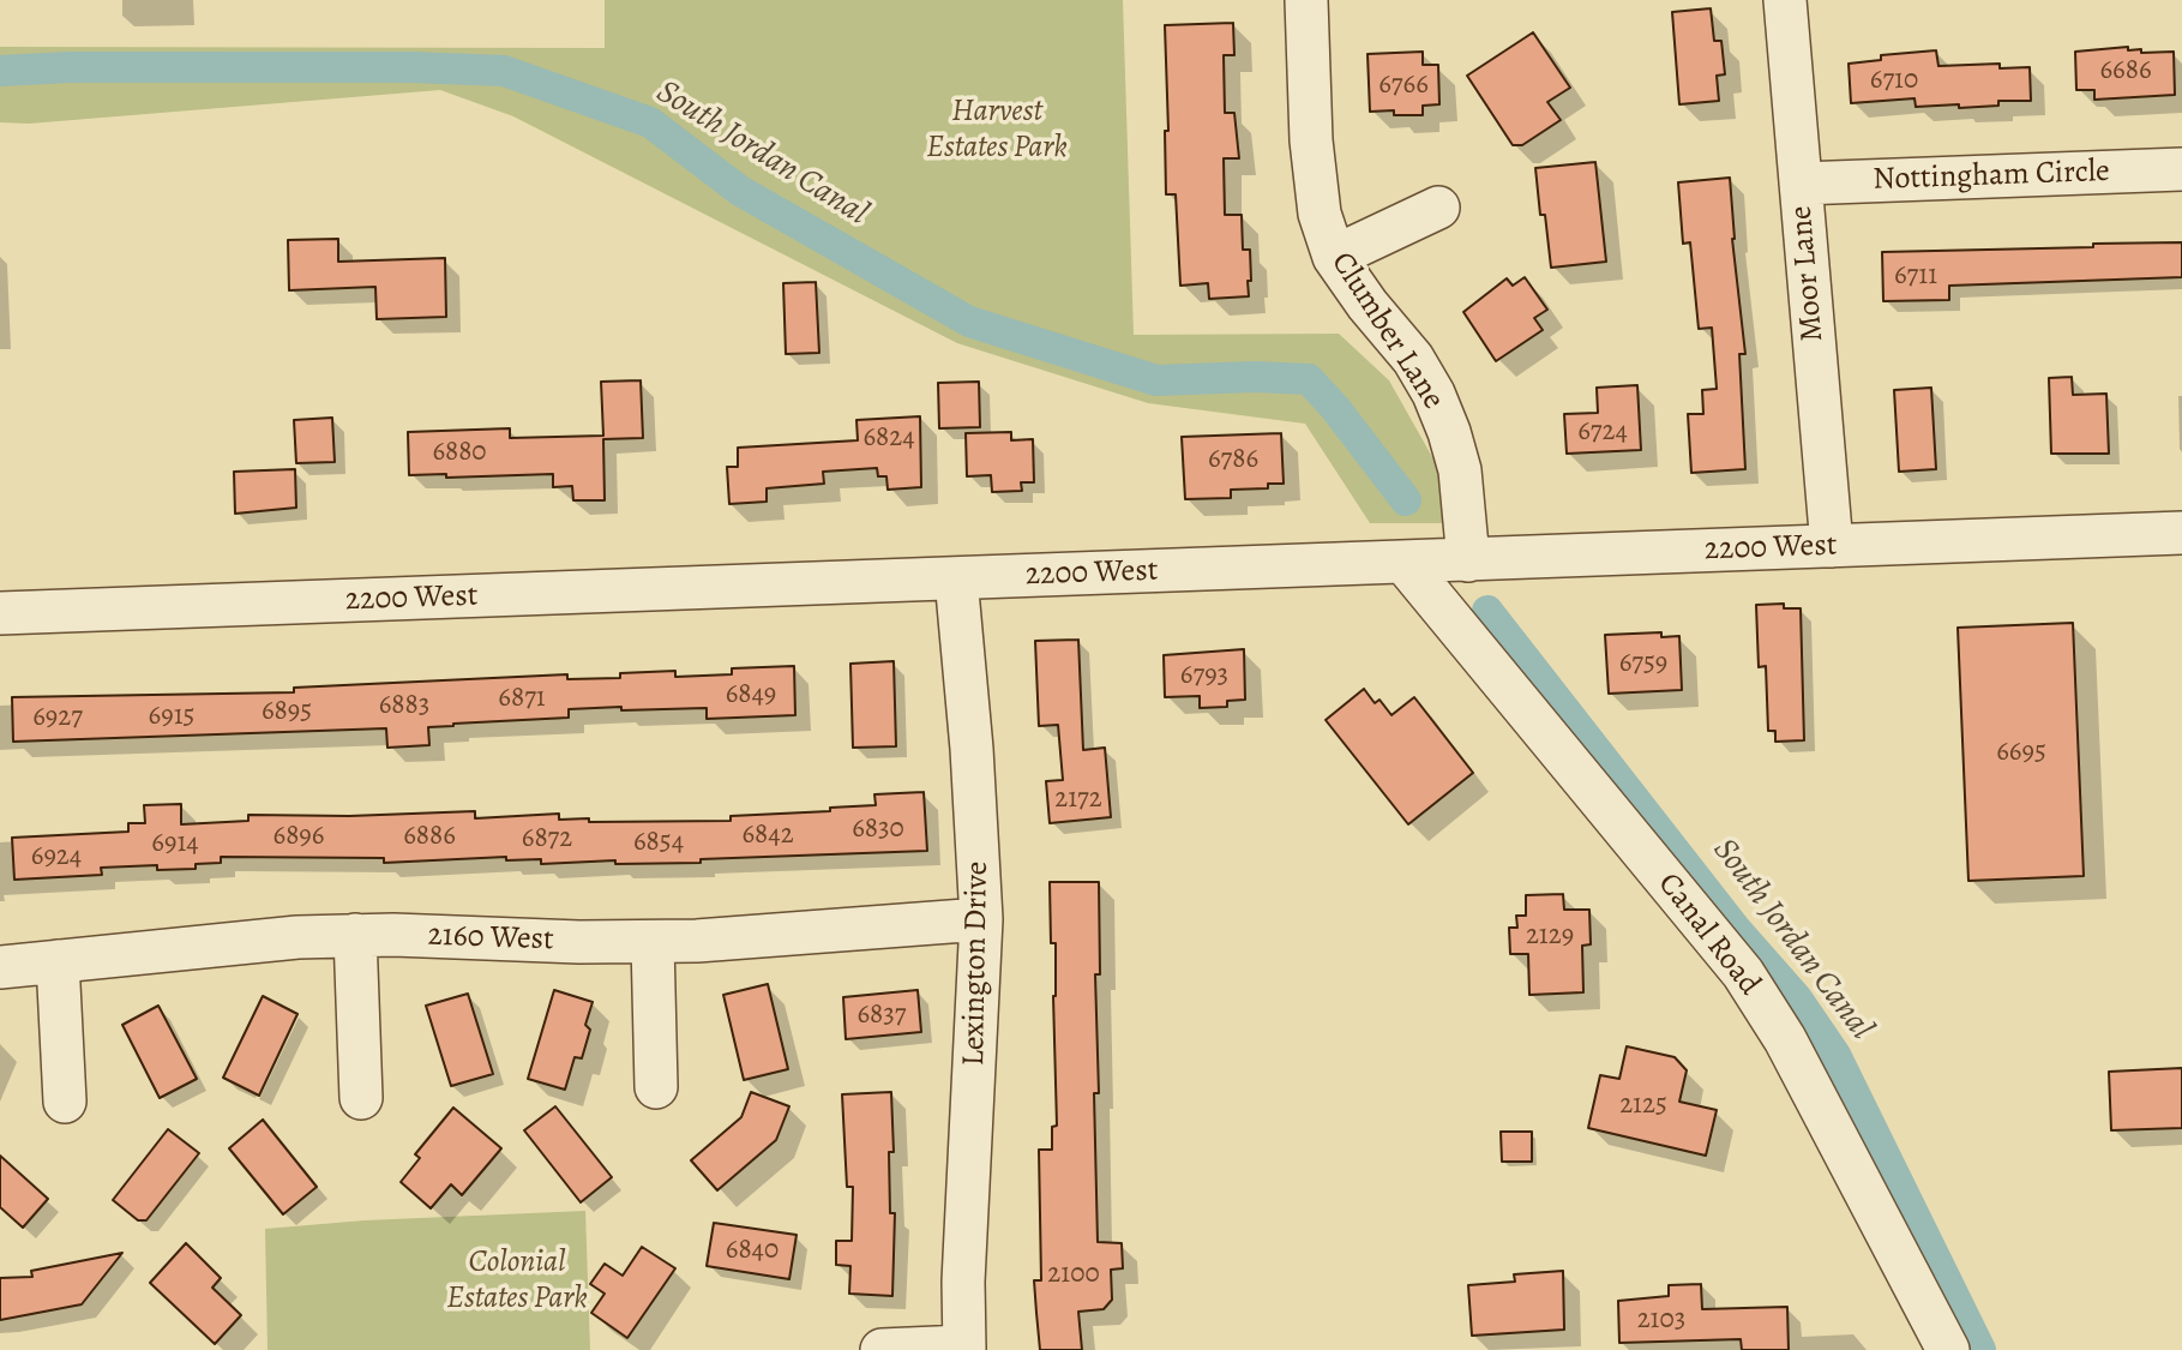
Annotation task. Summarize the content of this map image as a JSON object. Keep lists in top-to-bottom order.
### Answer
{
  "streets": {
    "street": [
      "Nottingham Circle",
      "Moor Lane",
      "Clumber Lane",
      "2200 West",
      "Canal Road",
      "2160 West",
      "Lexington Drive"
    ]
  },
  "crossings": [
    ["Nottingham Circle", "Moor Lane"],
    ["Moor Lane", "2200 West"],
    ["Clumber Lane", "2200 West"],
    ["2200 West", "Canal Road"],
    ["2200 West", "Lexington Drive"],
    ["2160 West", "Lexington Drive"]
  ],
  "water": ["South Jordan Canal"],
  "parks": ["Harvest Estates Park", "Colonial Estates Park"],
  "house_numbers": [
    "6686",
    "6710",
    "6766",
    "6711",
    "6724",
    "6824",
    "6880",
    "6786",
    "6759",
    "6793",
    "6849",
    "6871",
    "6883",
    "6895",
    "6915",
    "6927",
    "6695",
    "2172",
    "6830",
    "6842",
    "6896",
    "6886",
    "6872",
    "6854",
    "6914",
    "6924",
    "2129",
    "6837",
    "2125",
    "6840",
    "2100",
    "2103"
  ]
}
